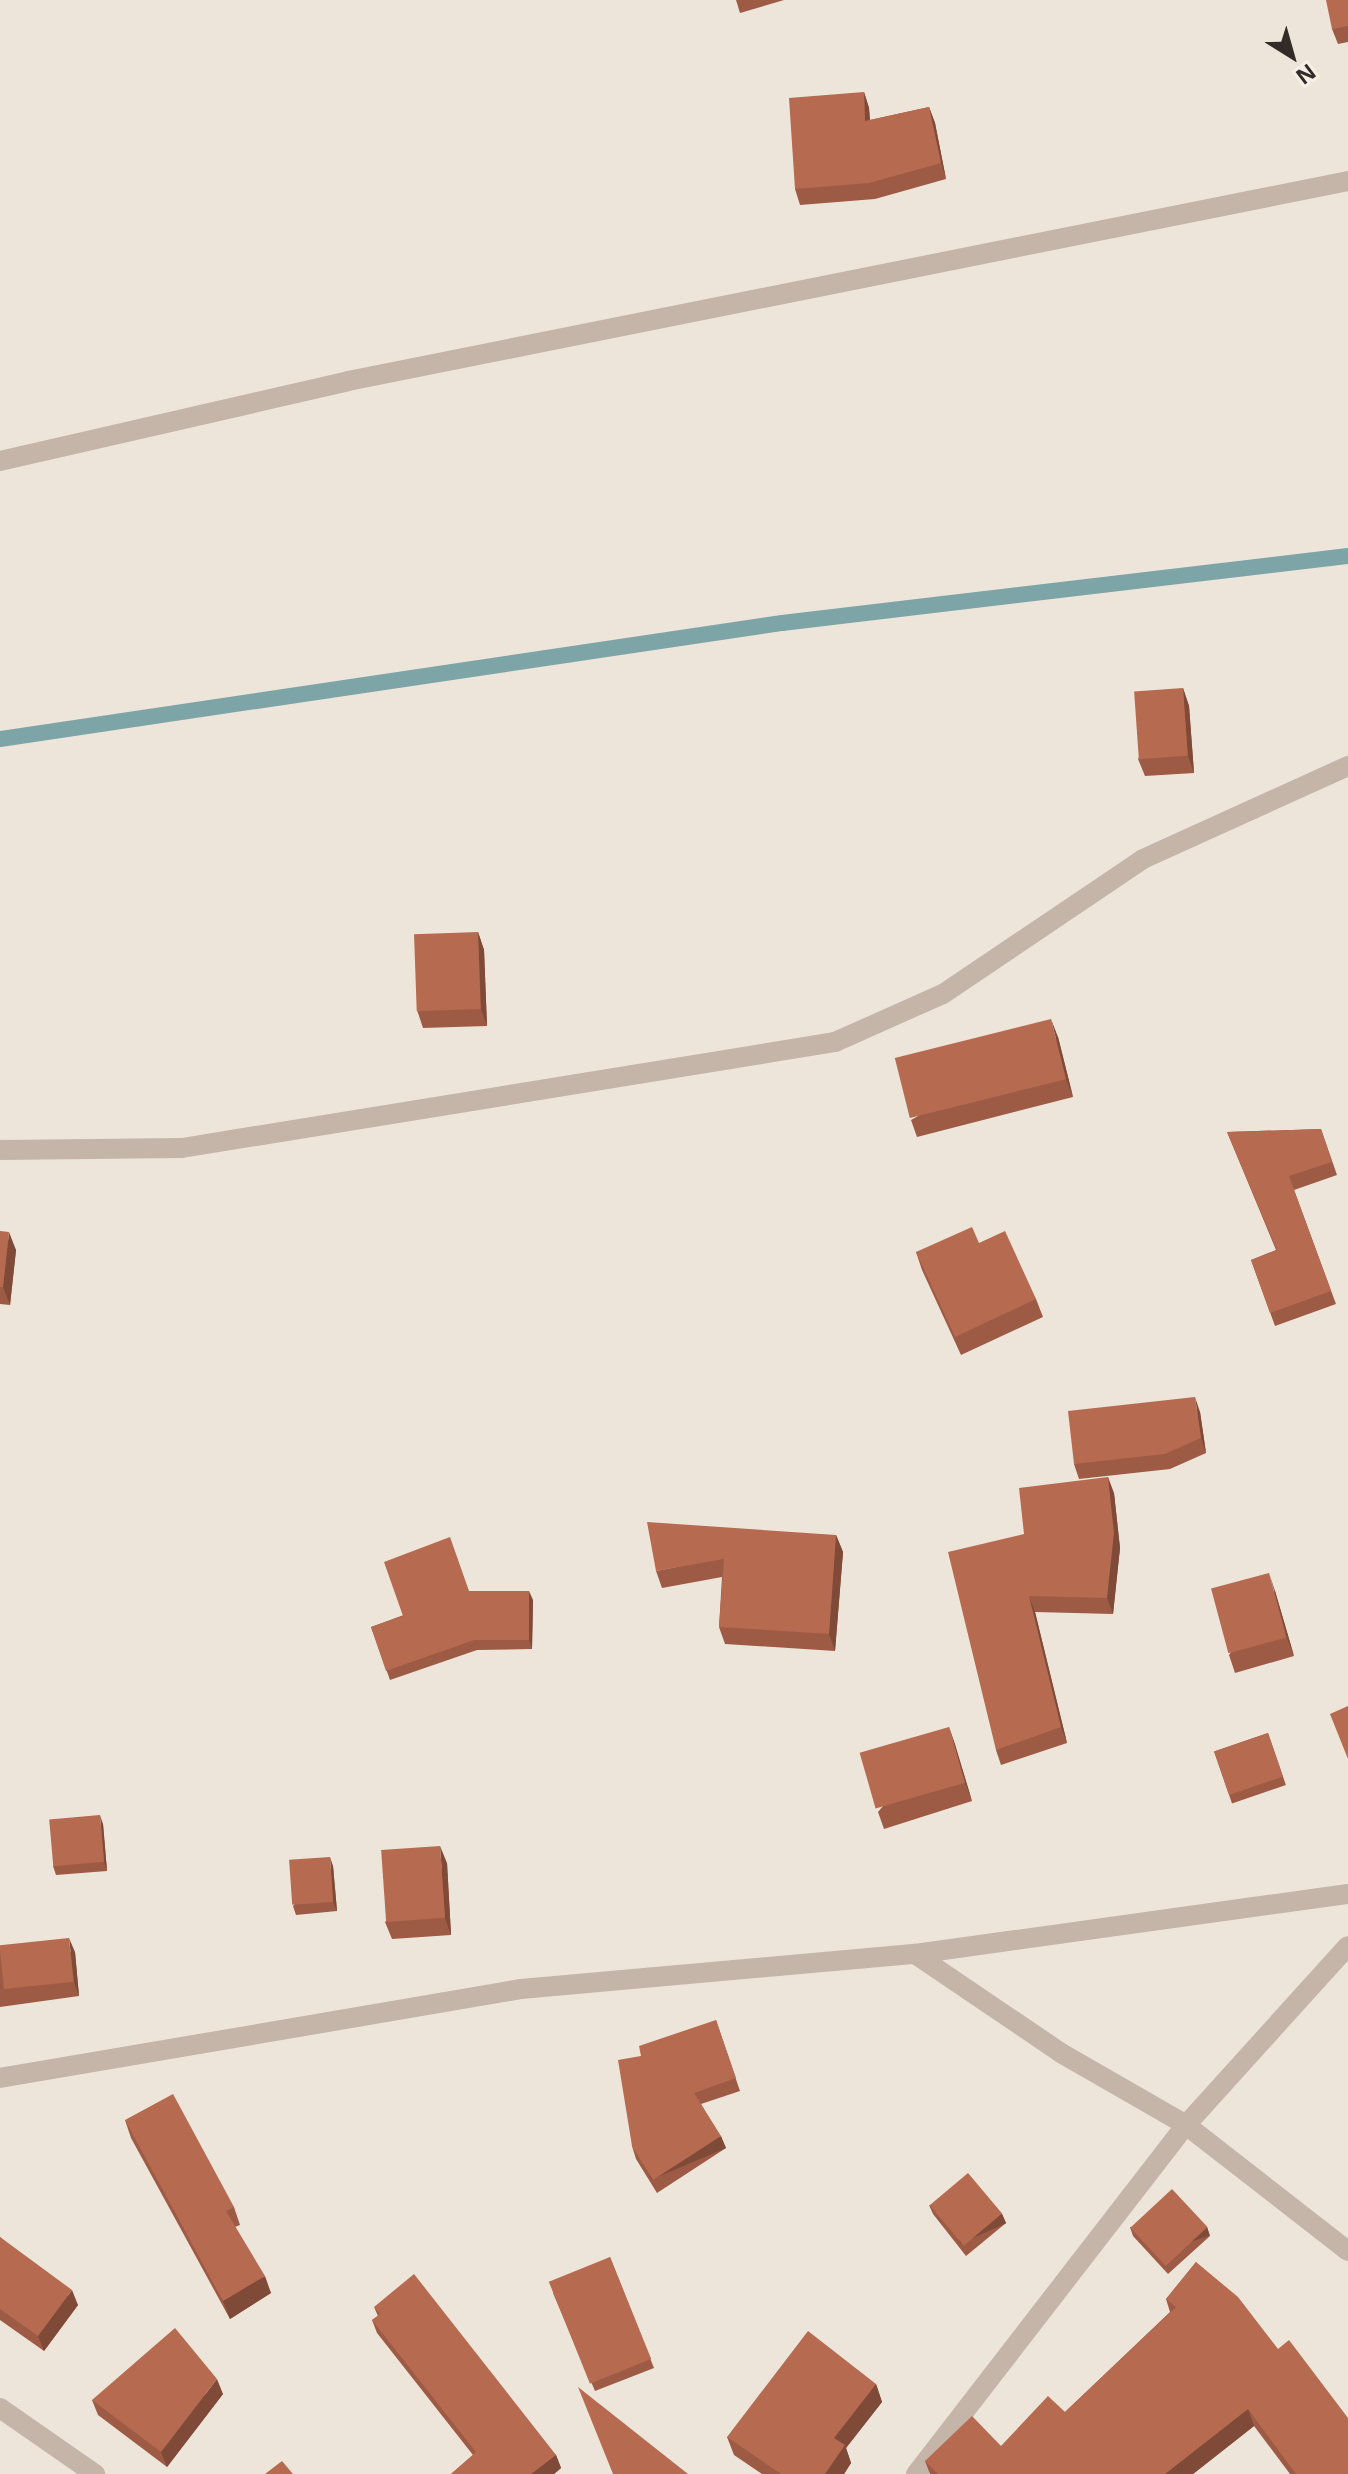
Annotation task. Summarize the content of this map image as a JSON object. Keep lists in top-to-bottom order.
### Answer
{
  "north": "bottom right"
}
